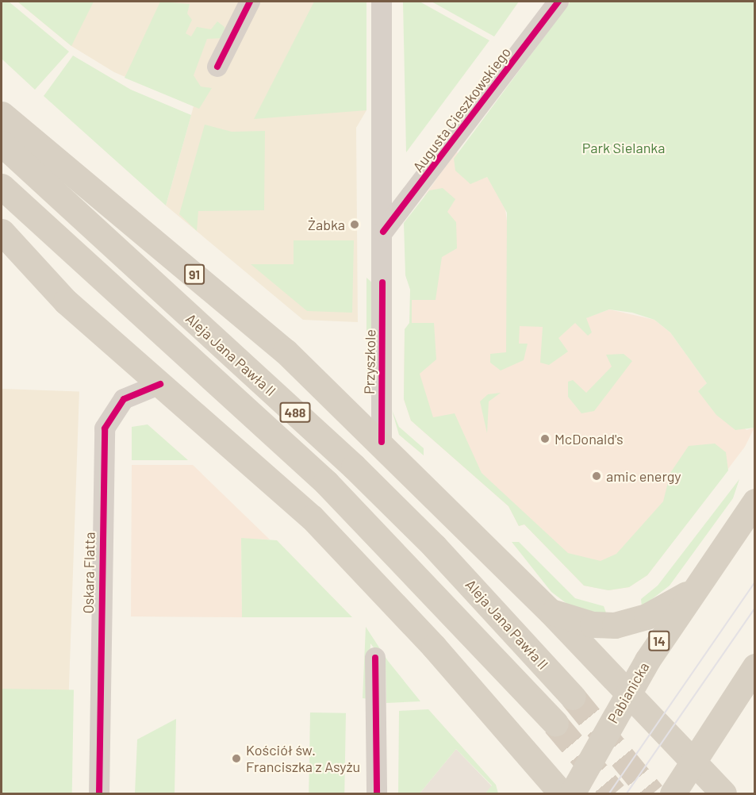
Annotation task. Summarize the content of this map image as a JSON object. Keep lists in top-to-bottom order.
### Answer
{
  "streets": {
    "main road": [
      "91",
      "Aleja Jana Pawła II",
      "488",
      "14",
      "Pabianicka"
    ],
    "street": ["Augusta Cieszkowskiego", "Przyszkole", "Oskara Flatta"]
  },
  "crossings": [
    ["Augusta Cieszkowskiego", "Przyszkole"],
    ["91", "Przyszkole"]
  ],
  "parks": ["Park Sielanka"],
  "places": [
    "Żabka",
    "McDonald's",
    "amic energy",
    "Kościół św. Franciszka z Asyżu"
  ]
}
